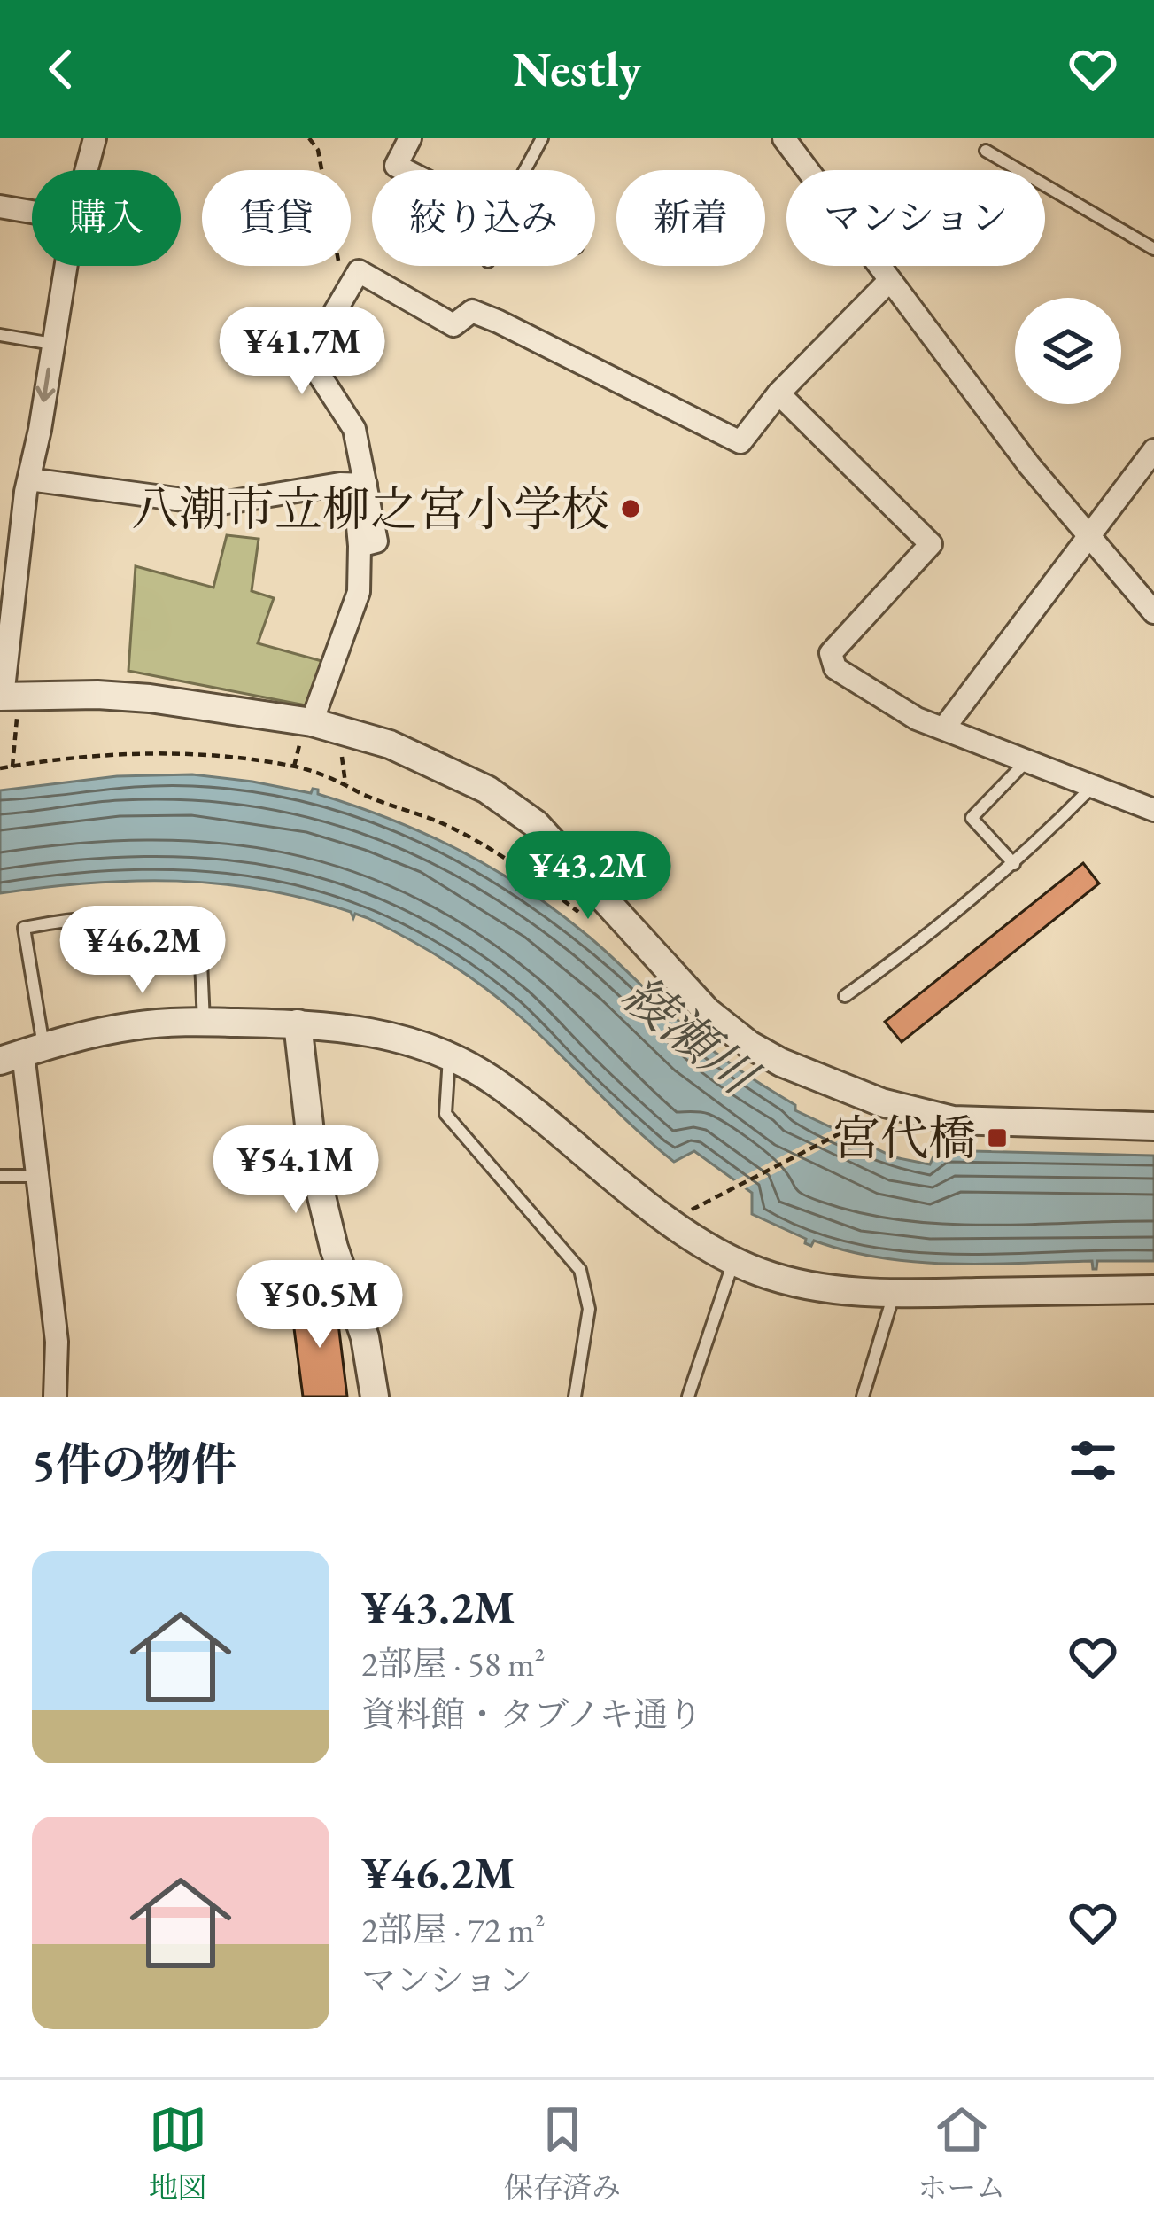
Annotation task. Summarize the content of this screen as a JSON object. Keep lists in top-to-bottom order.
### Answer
{
  "water": ["綾瀬川"],
  "places": {
    "other": ["八潮市立柳之宮小学校"],
    "transit": ["宮代橋"]
  },
  "page": {
    "header": "Nestly",
    "chip": [
      "購入",
      "賃貸",
      "絞り込み",
      "新着",
      "マンション"
    ],
    "price": [
      "¥41.7M",
      "¥43.2M",
      "¥46.2M",
      "¥54.1M",
      "¥50.5M"
    ],
    "heading": "5件の物件",
    "list": [
      {
        "name": "¥43.2M",
        "note": "2部屋 · 58 m² · 資料館・タブノキ通り"
      },
      {
        "name": "¥46.2M",
        "note": "2部屋 · 72 m² · マンション"
      }
    ],
    "tabs": ["地図", "保存済み", "ホーム"]
  }
}
